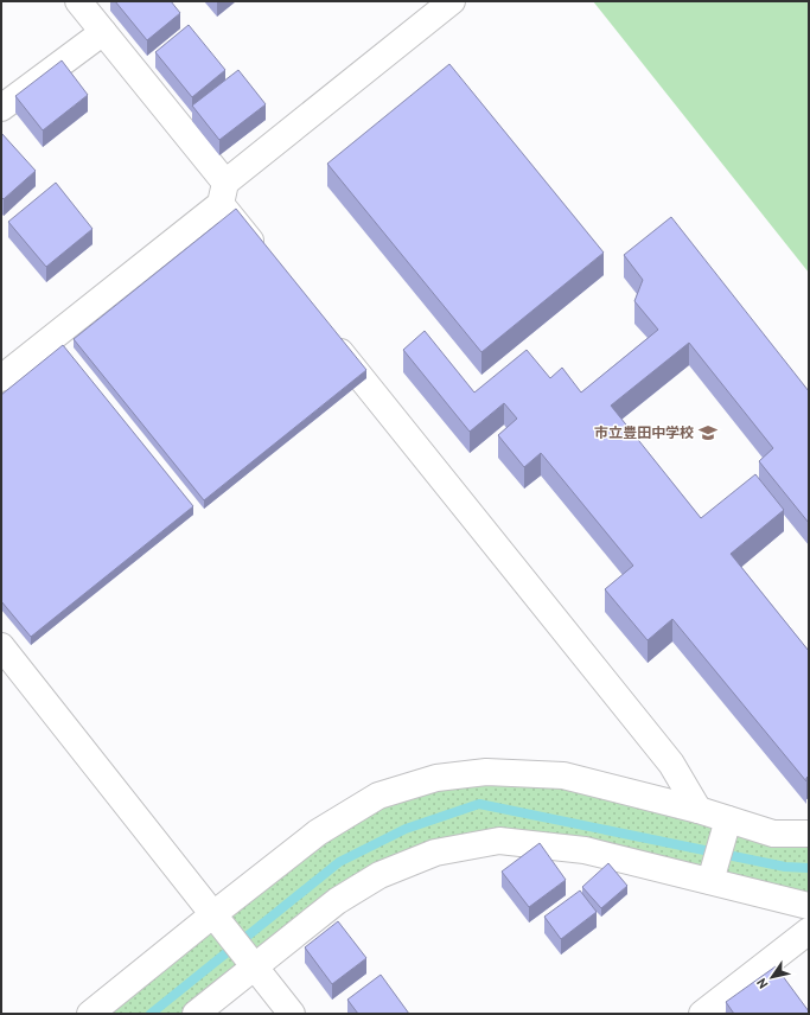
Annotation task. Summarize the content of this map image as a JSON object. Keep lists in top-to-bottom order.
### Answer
{
  "places": {
    "school or university": ["市立豊田中学校"]
  },
  "north": "bottom left"
}
